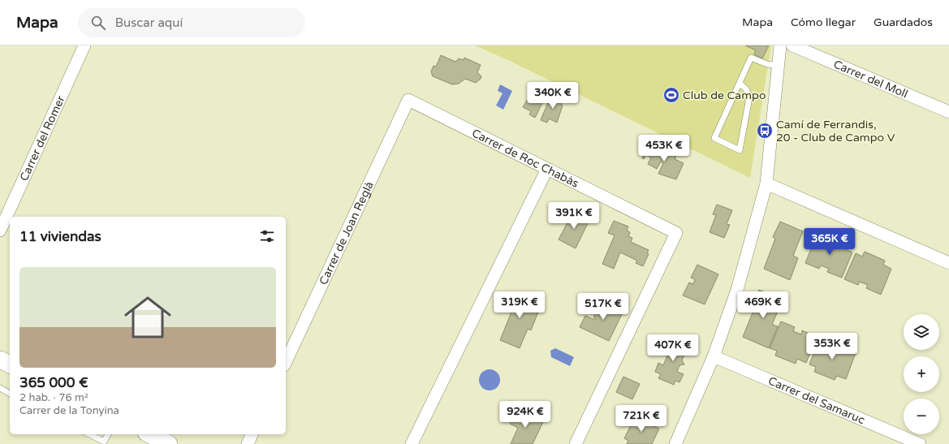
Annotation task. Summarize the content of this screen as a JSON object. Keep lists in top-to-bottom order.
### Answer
{
  "streets": {
    "street": [
      "Carrer del Moll",
      "Carrer del Romer",
      "Carrer de Roc Chabàs",
      "Carrer de Joan Reglà",
      "Carrer del Samaruc"
    ]
  },
  "crossings": [
    ["Carrer de Roc Chabàs", "Carrer de Joan Reglà"]
  ],
  "places": {
    "sports": ["Club de Campo"],
    "bus stop": ["Camí de Ferrandis, 20 - Club de Campo V"]
  },
  "page": {
    "header": "Mapa",
    "search": "Buscar aquí",
    "nav": ["Mapa", "Cómo llegar", "Guardados"],
    "price": [
      "340K €",
      "453K €",
      "391K €",
      "365K €",
      "319K €",
      "469K €",
      "517K €",
      "353K €",
      "407K €",
      "924K €",
      "721K €"
    ],
    "heading": "11 viviendas",
    "list": [
      {
        "name": "365 000 €",
        "note": "2 hab. · 76 m² · Carrer de la Tonyina"
      }
    ],
    "map_buttons": ["+", "−"]
  }
}
